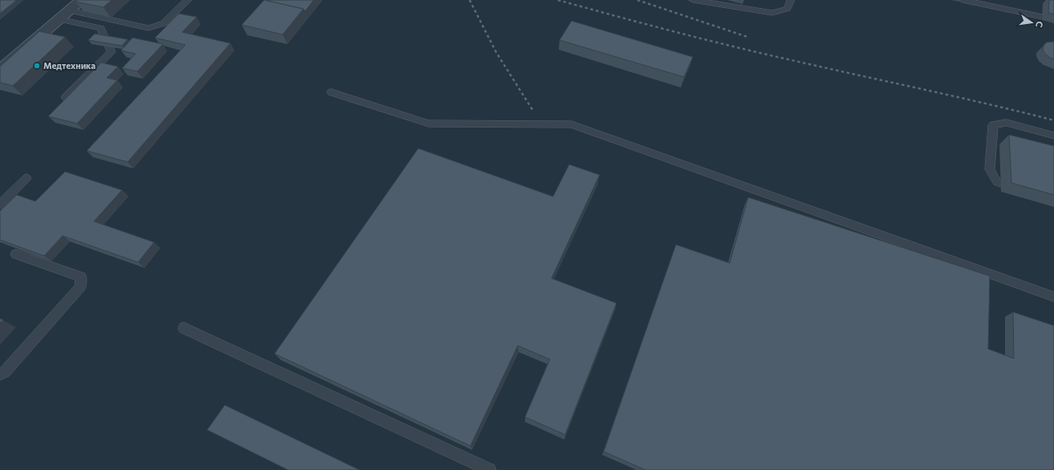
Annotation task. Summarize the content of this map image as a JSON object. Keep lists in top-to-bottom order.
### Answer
{
  "places": ["Медтехника"],
  "north": "right"
}
